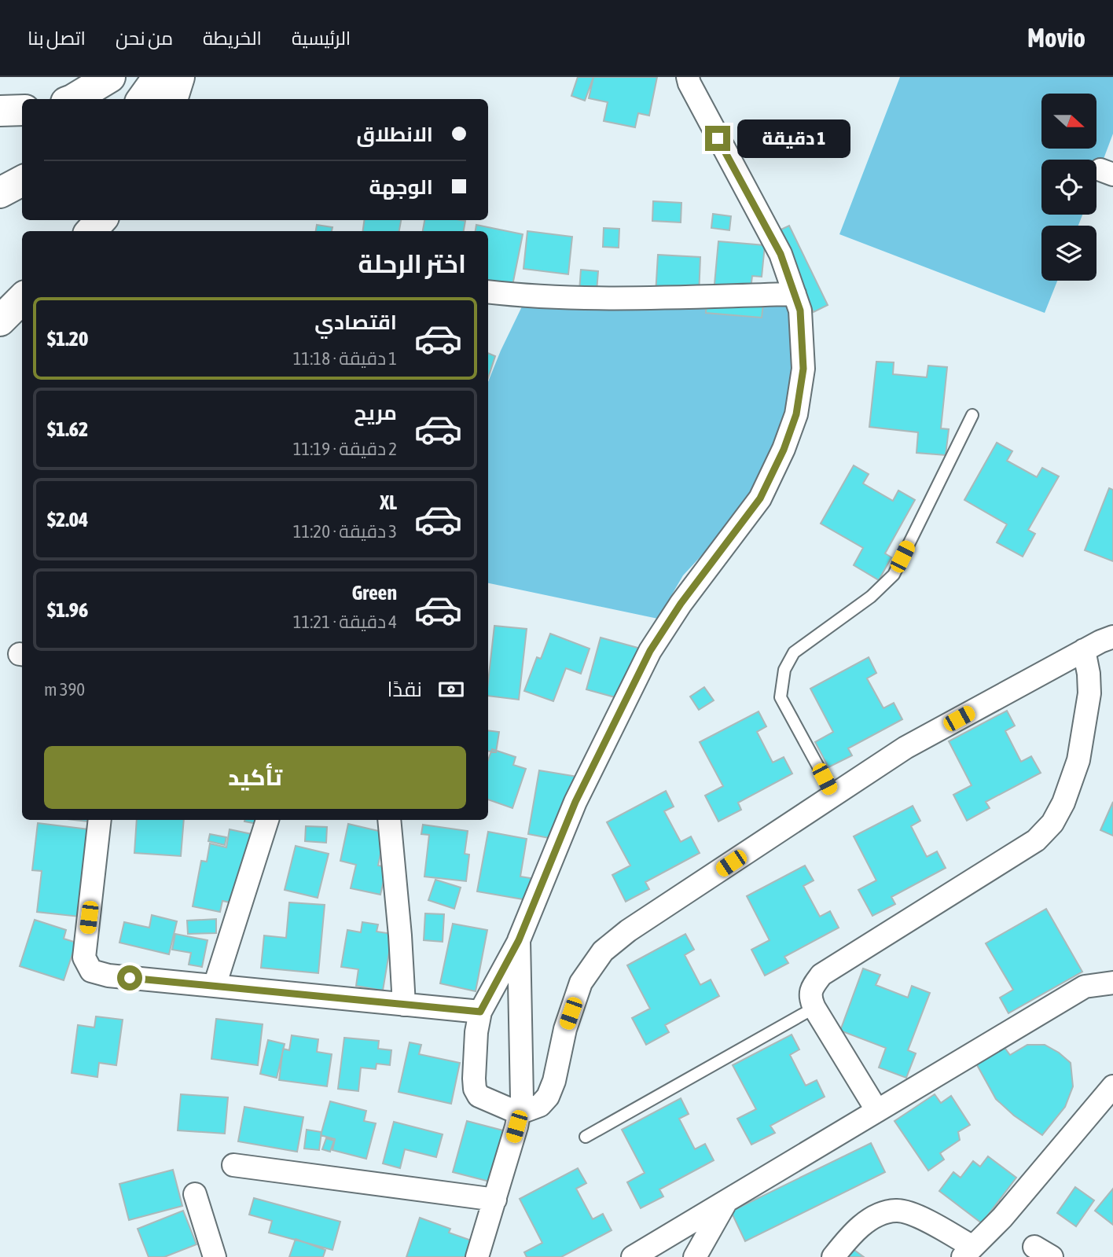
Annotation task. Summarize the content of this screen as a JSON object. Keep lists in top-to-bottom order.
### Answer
{
  "north": "right",
  "page": {
    "header": "Movio",
    "nav": [
      "الرئيسية",
      "الخريطة",
      "من نحن",
      "اتصل بنا"
    ],
    "banner": ["الانطلاق", "الوجهة"],
    "bubble": "1 دقيقة",
    "heading": "اختر الرحلة",
    "list": [
      {
        "name": "اقتصادي",
        "note": "1 دقيقة · 11:18",
        "value": "$1.20"
      },
      {
        "name": "مريح",
        "note": "2 دقيقة · 11:19",
        "value": "$1.62"
      },
      {
        "name": "XL",
        "note": "3 دقيقة · 11:20",
        "value": "$2.04"
      },
      {
        "name": "Green",
        "note": "4 دقيقة · 11:21",
        "value": "$1.96"
      }
    ],
    "pay": ["نقدًا", "390 m"],
    "buttons": "تأكيد"
  }
}
